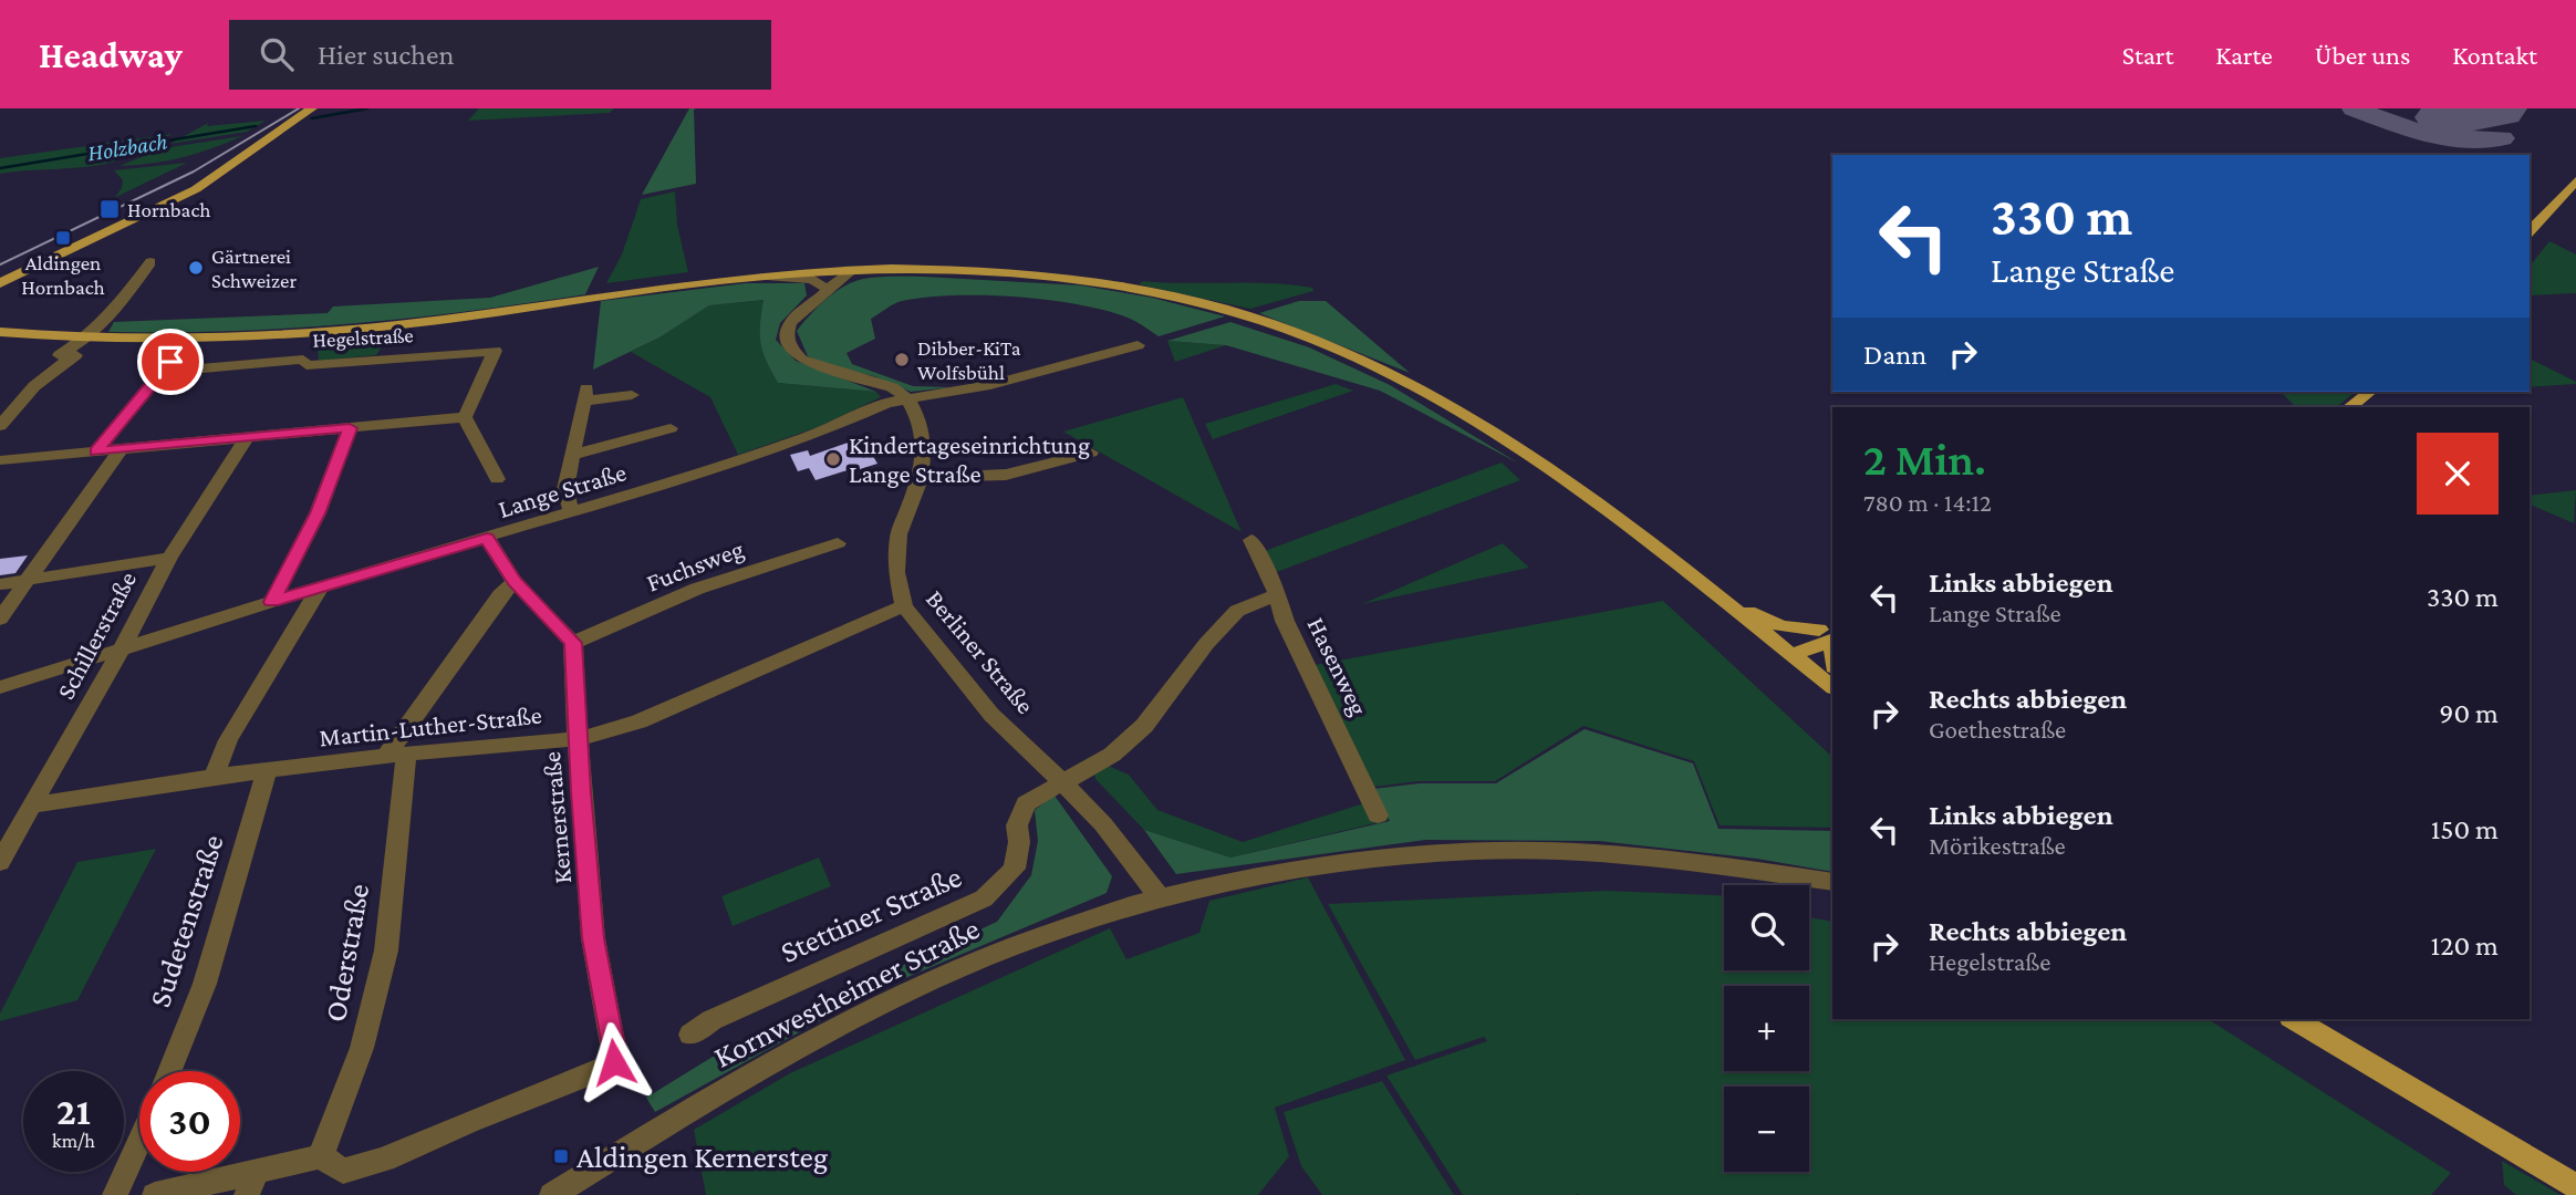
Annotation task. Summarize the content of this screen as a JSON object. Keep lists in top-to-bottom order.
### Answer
{
  "streets": {
    "street": [
      "Hegelstraße",
      "Lange Straße",
      "Fuchsweg",
      "Schillerstraße",
      "Berliner Straße",
      "Hasenweg",
      "Martin-Luther-Straße",
      "Kernerstraße",
      "Stettiner Straße",
      "Sudetenstraße",
      "Oderstraße",
      "Kornwestheimer Straße"
    ]
  },
  "crossings": [
    ["Lange Straße", "Schillerstraße"],
    ["Lange Straße", "Berliner Straße"],
    ["Fuchsweg", "Kernerstraße"],
    ["Schillerstraße", "Martin-Luther-Straße"],
    ["Berliner Straße", "Martin-Luther-Straße"],
    ["Berliner Straße", "Stettiner Straße"],
    ["Berliner Straße", "Kornwestheimer Straße"],
    ["Martin-Luther-Straße", "Kernerstraße"],
    ["Martin-Luther-Straße", "Sudetenstraße"],
    ["Martin-Luther-Straße", "Oderstraße"],
    ["Kernerstraße", "Oderstraße"]
  ],
  "water": ["Holzbach"],
  "places": {
    "transit": ["Hornbach", "Aldingen Hornbach", "Aldingen Kernersteg"],
    "other": ["Gärtnerei Schweizer", "Dibber-KiTa Wolfsbühl", "Kindertageseinrichtung Lange Straße"]
  },
  "page": {
    "header": "Headway",
    "search": "Hier suchen",
    "nav": [
      "Start",
      "Karte",
      "Über uns",
      "Kontakt"
    ],
    "turn": ["330 m", "Lange Straße"],
    "then": "Dann",
    "heading": ["2 Min.", "780 m · 14:12"],
    "list": [
      {
        "name": "Links abbiegen",
        "note": "Lange Straße",
        "value": "330 m"
      },
      {
        "name": "Rechts abbiegen",
        "note": "Goethestraße",
        "value": "90 m"
      },
      {
        "name": "Links abbiegen",
        "note": "Mörikestraße",
        "value": "150 m"
      },
      {
        "name": "Rechts abbiegen",
        "note": "Hegelstraße",
        "value": "120 m"
      }
    ],
    "map_buttons": ["+", "−"],
    "speed": "21 km/h",
    "limit": "30"
  }
}
